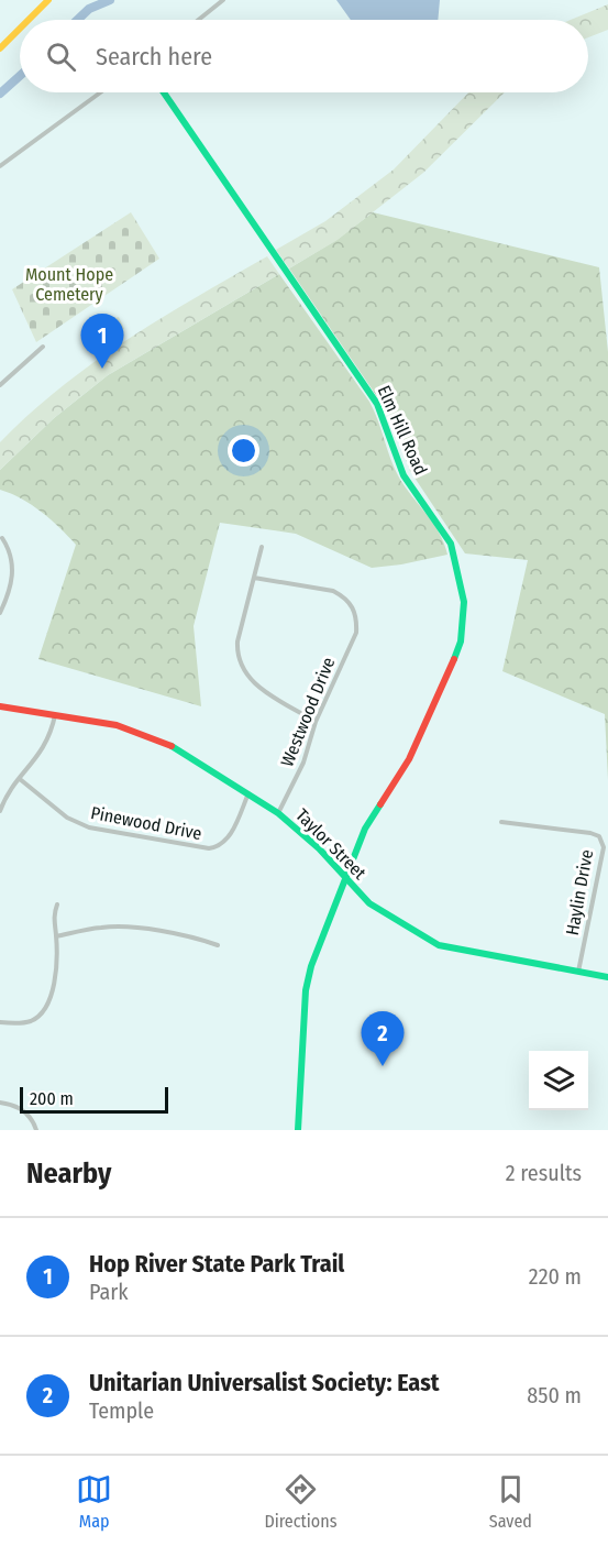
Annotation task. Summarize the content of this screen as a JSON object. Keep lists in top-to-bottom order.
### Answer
{
  "streets": {
    "street": [
      "Elm Hill Road",
      "Westwood Drive",
      "Pinewood Drive",
      "Taylor Street",
      "Haylin Drive"
    ]
  },
  "crossings": [
    ["Elm Hill Road", "Taylor Street"],
    ["Westwood Drive", "Taylor Street"],
    ["Pinewood Drive", "Taylor Street"],
    ["Taylor Street", "Haylin Drive"]
  ],
  "parks": ["Mount Hope Cemetery"],
  "scale_bar": "200 m",
  "page": {
    "search": "Search here",
    "pins": ["1", "2"],
    "scale": "200 m",
    "heading": ["Nearby", "2 results"],
    "list": [
      {
        "mark": "1",
        "name": "Hop River State Park Trail",
        "note": "Park",
        "value": "220 m"
      },
      {
        "mark": "2",
        "name": "Unitarian Universalist Society: East",
        "note": "Temple",
        "value": "850 m"
      }
    ],
    "nav": ["Map", "Directions", "Saved"]
  }
}
